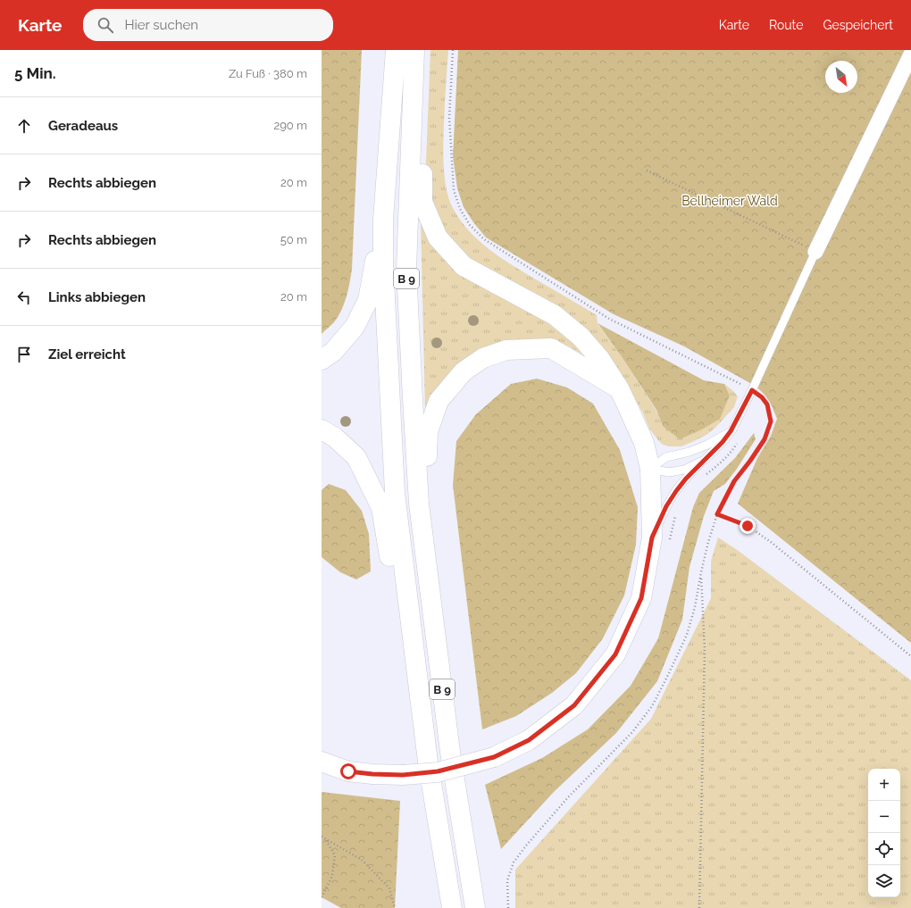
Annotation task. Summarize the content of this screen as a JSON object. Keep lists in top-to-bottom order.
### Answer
{
  "streets": {
    "main road": ["B 9"]
  },
  "parks": ["Bellheimer Wald"],
  "north": "bottom right",
  "page": {
    "header": "Karte",
    "search": "Hier suchen",
    "nav": ["Karte", "Route", "Gespeichert"],
    "heading": ["5 Min.", "Zu Fuß · 380 m"],
    "list": [
      ["Geradeaus", "290 m"],
      ["Rechts abbiegen", "20 m"],
      ["Rechts abbiegen", "50 m"],
      ["Links abbiegen", "20 m"],
      "Ziel erreicht"
    ],
    "map_buttons": ["+", "−"]
  }
}
